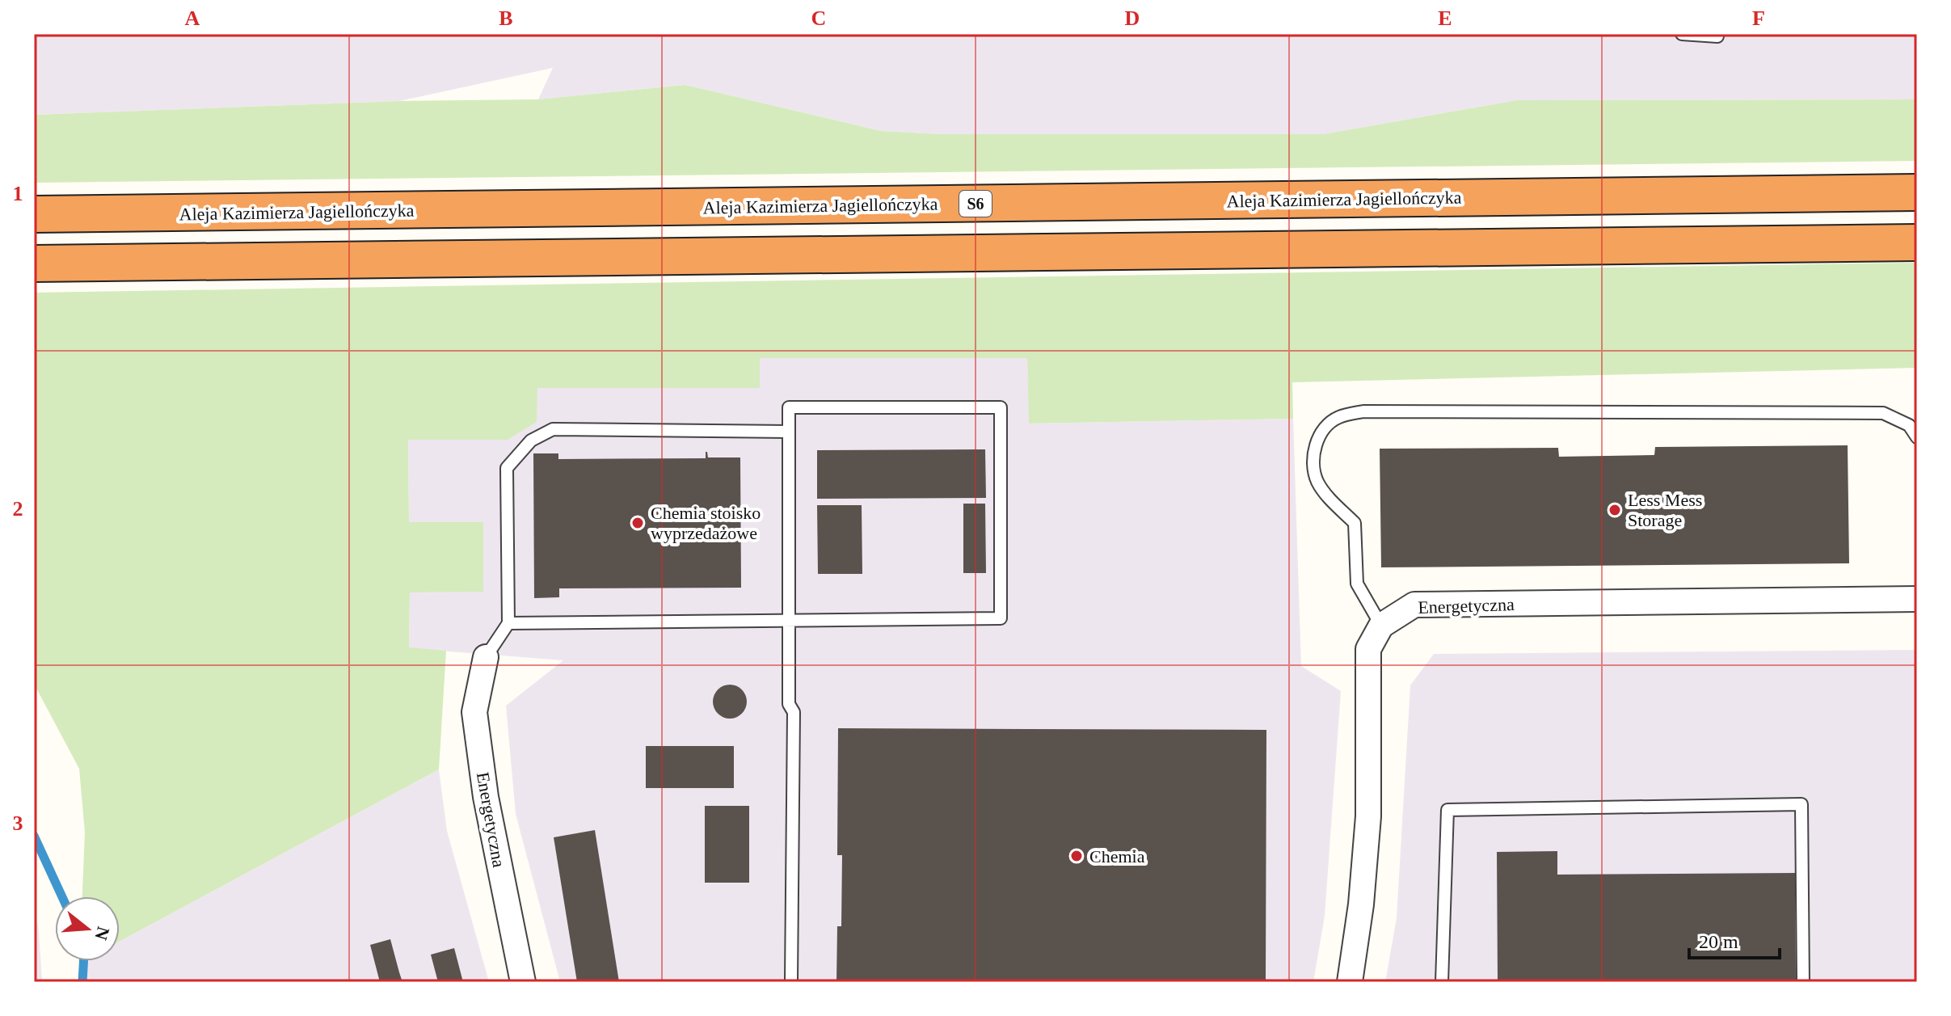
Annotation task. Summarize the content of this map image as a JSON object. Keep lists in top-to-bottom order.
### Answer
{
  "streets": {
    "highway": ["Aleja Kazimierza Jagiellończyka", "S6"],
    "street": ["Energetyczna"]
  },
  "places": ["Less Mess Storage", "Chemia stoisko wyprzedażowe", "Chemia"],
  "scale_bar": "20 m",
  "north": "right",
  "grid": {
    "columns": [
      "A",
      "B",
      "C",
      "D",
      "E",
      "F"
    ],
    "rows": ["1", "2", "3"]
  }
}
